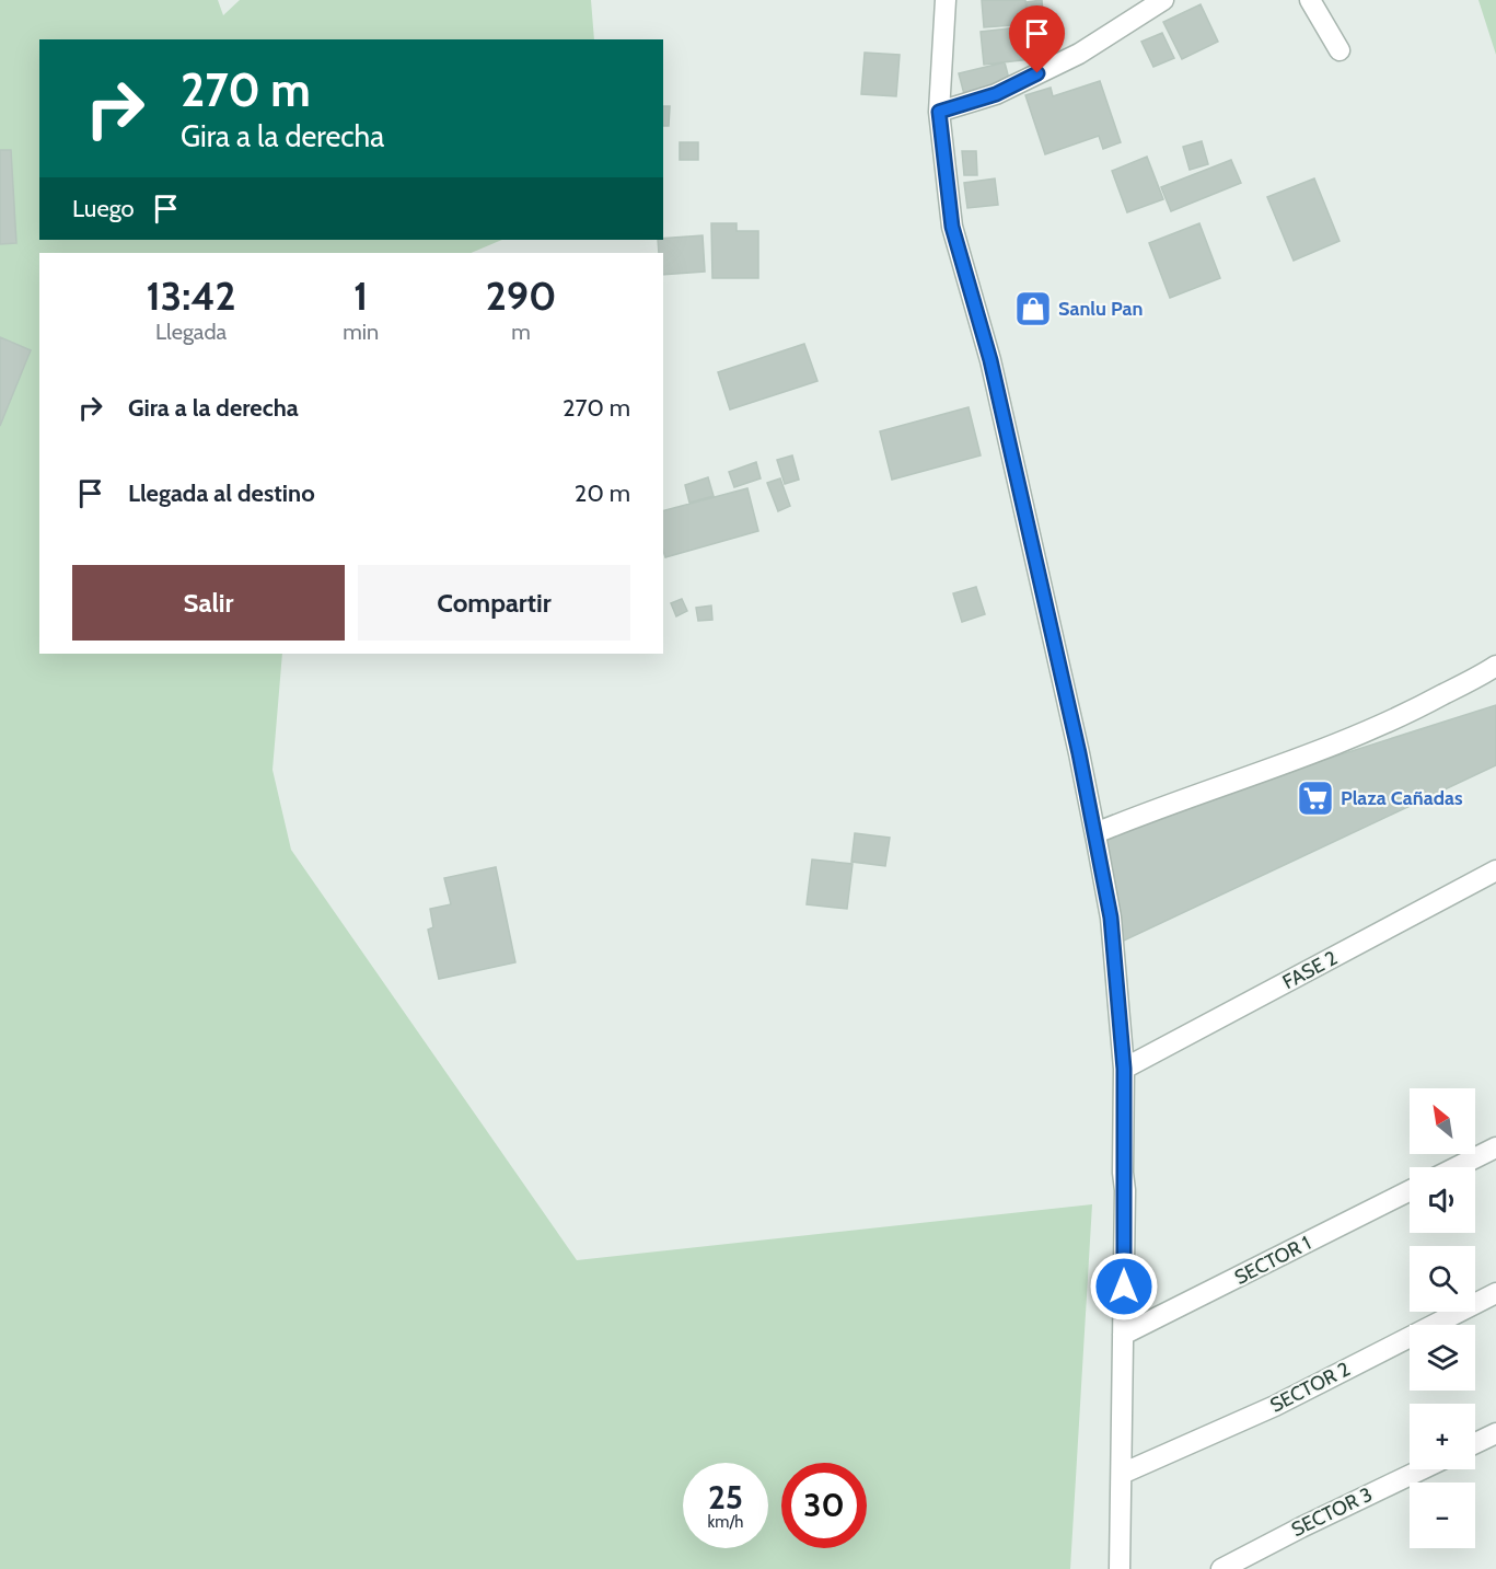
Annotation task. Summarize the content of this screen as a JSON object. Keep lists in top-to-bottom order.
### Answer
{
  "streets": {
    "street": [
      "FASE 2",
      "SECTOR 1",
      "SECTOR 2",
      "SECTOR 3"
    ]
  },
  "places": {
    "shop": ["Sanlu Pan"],
    "supermarket": ["Plaza Cañadas"]
  },
  "north": "top left",
  "page": {
    "turn": ["270 m", "Gira a la derecha"],
    "then": "Luego",
    "eta": [
      "13:42",
      "Llegada",
      "1",
      "min",
      "290",
      "m"
    ],
    "list": [
      {
        "name": "Gira a la derecha",
        "value": "270 m"
      },
      {
        "name": "Llegada al destino",
        "value": "20 m"
      }
    ],
    "buttons": ["Salir", "Compartir"],
    "map_buttons": ["+", "−"],
    "speed": "25 km/h",
    "limit": "30"
  }
}
